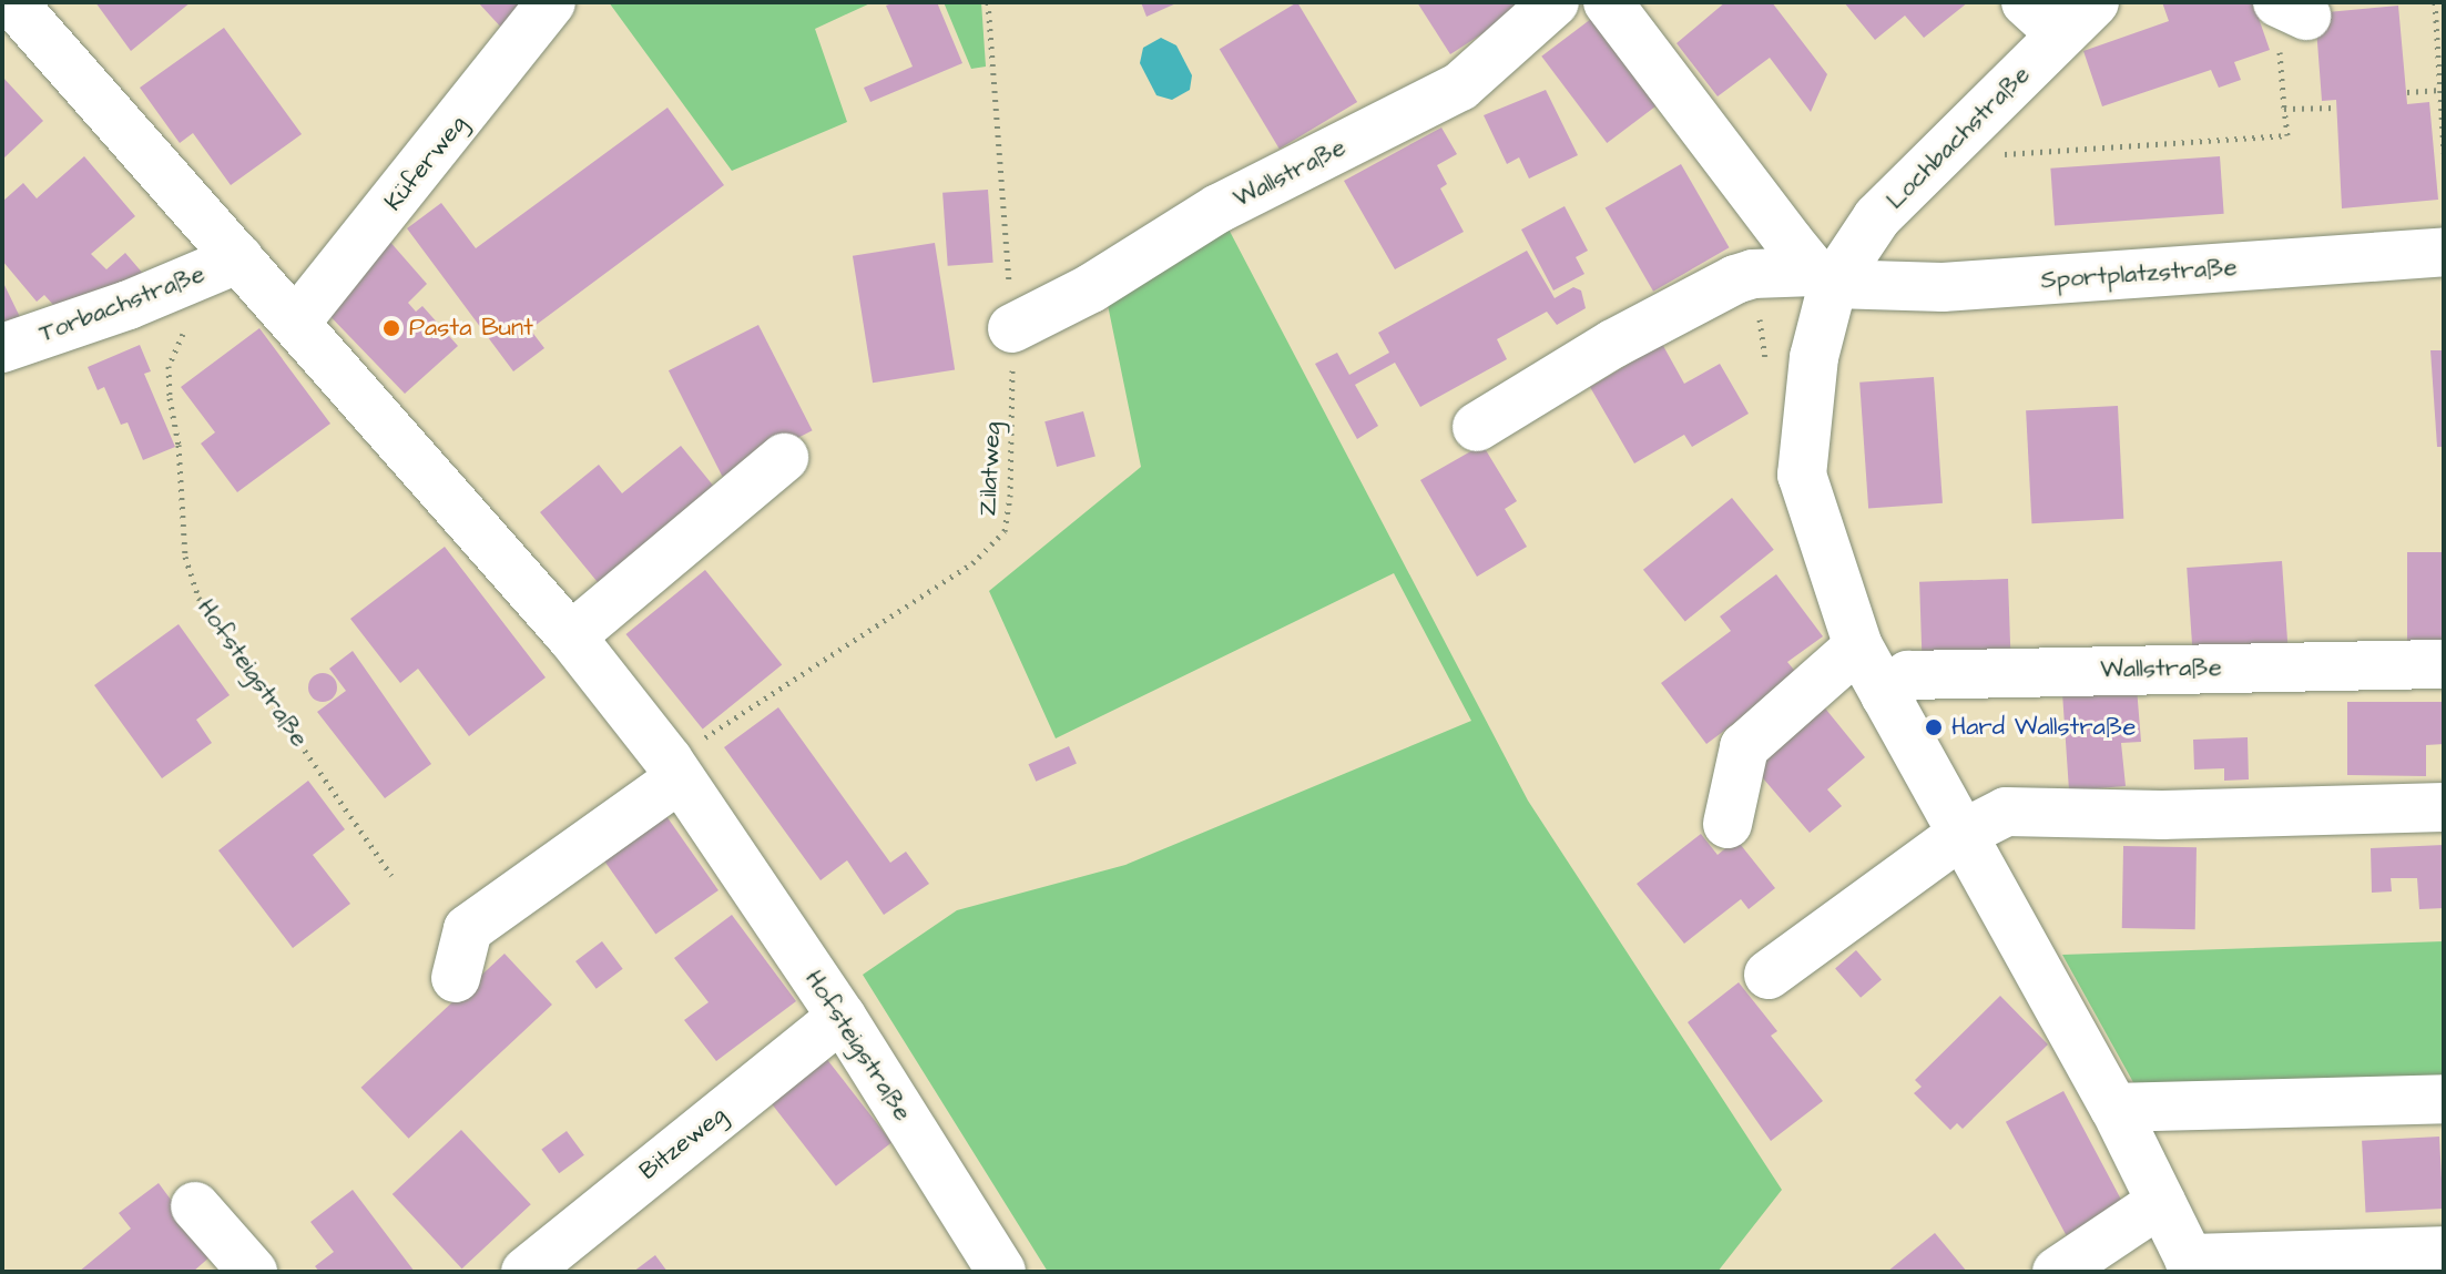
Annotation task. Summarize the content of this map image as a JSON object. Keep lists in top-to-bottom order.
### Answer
{
  "streets": {
    "street": [
      "Lochbachstraße",
      "Küferweg",
      "Wallstraße",
      "Sportplatzstraße",
      "Torbachstraße",
      "Hofsteigstraße",
      "Bitzeweg"
    ],
    "path": ["Zilatweg"]
  },
  "crossings": [
    ["Lochbachstraße", "Sportplatzstraße"],
    ["Küferweg", "Hofsteigstraße"],
    ["Wallstraße", "Zilatweg"],
    ["Torbachstraße", "Hofsteigstraße"],
    ["Zilatweg", "Hofsteigstraße"],
    ["Hofsteigstraße", "Bitzeweg"]
  ],
  "places": ["Pasta Bunt", "Hard Wallstraße"]
}
